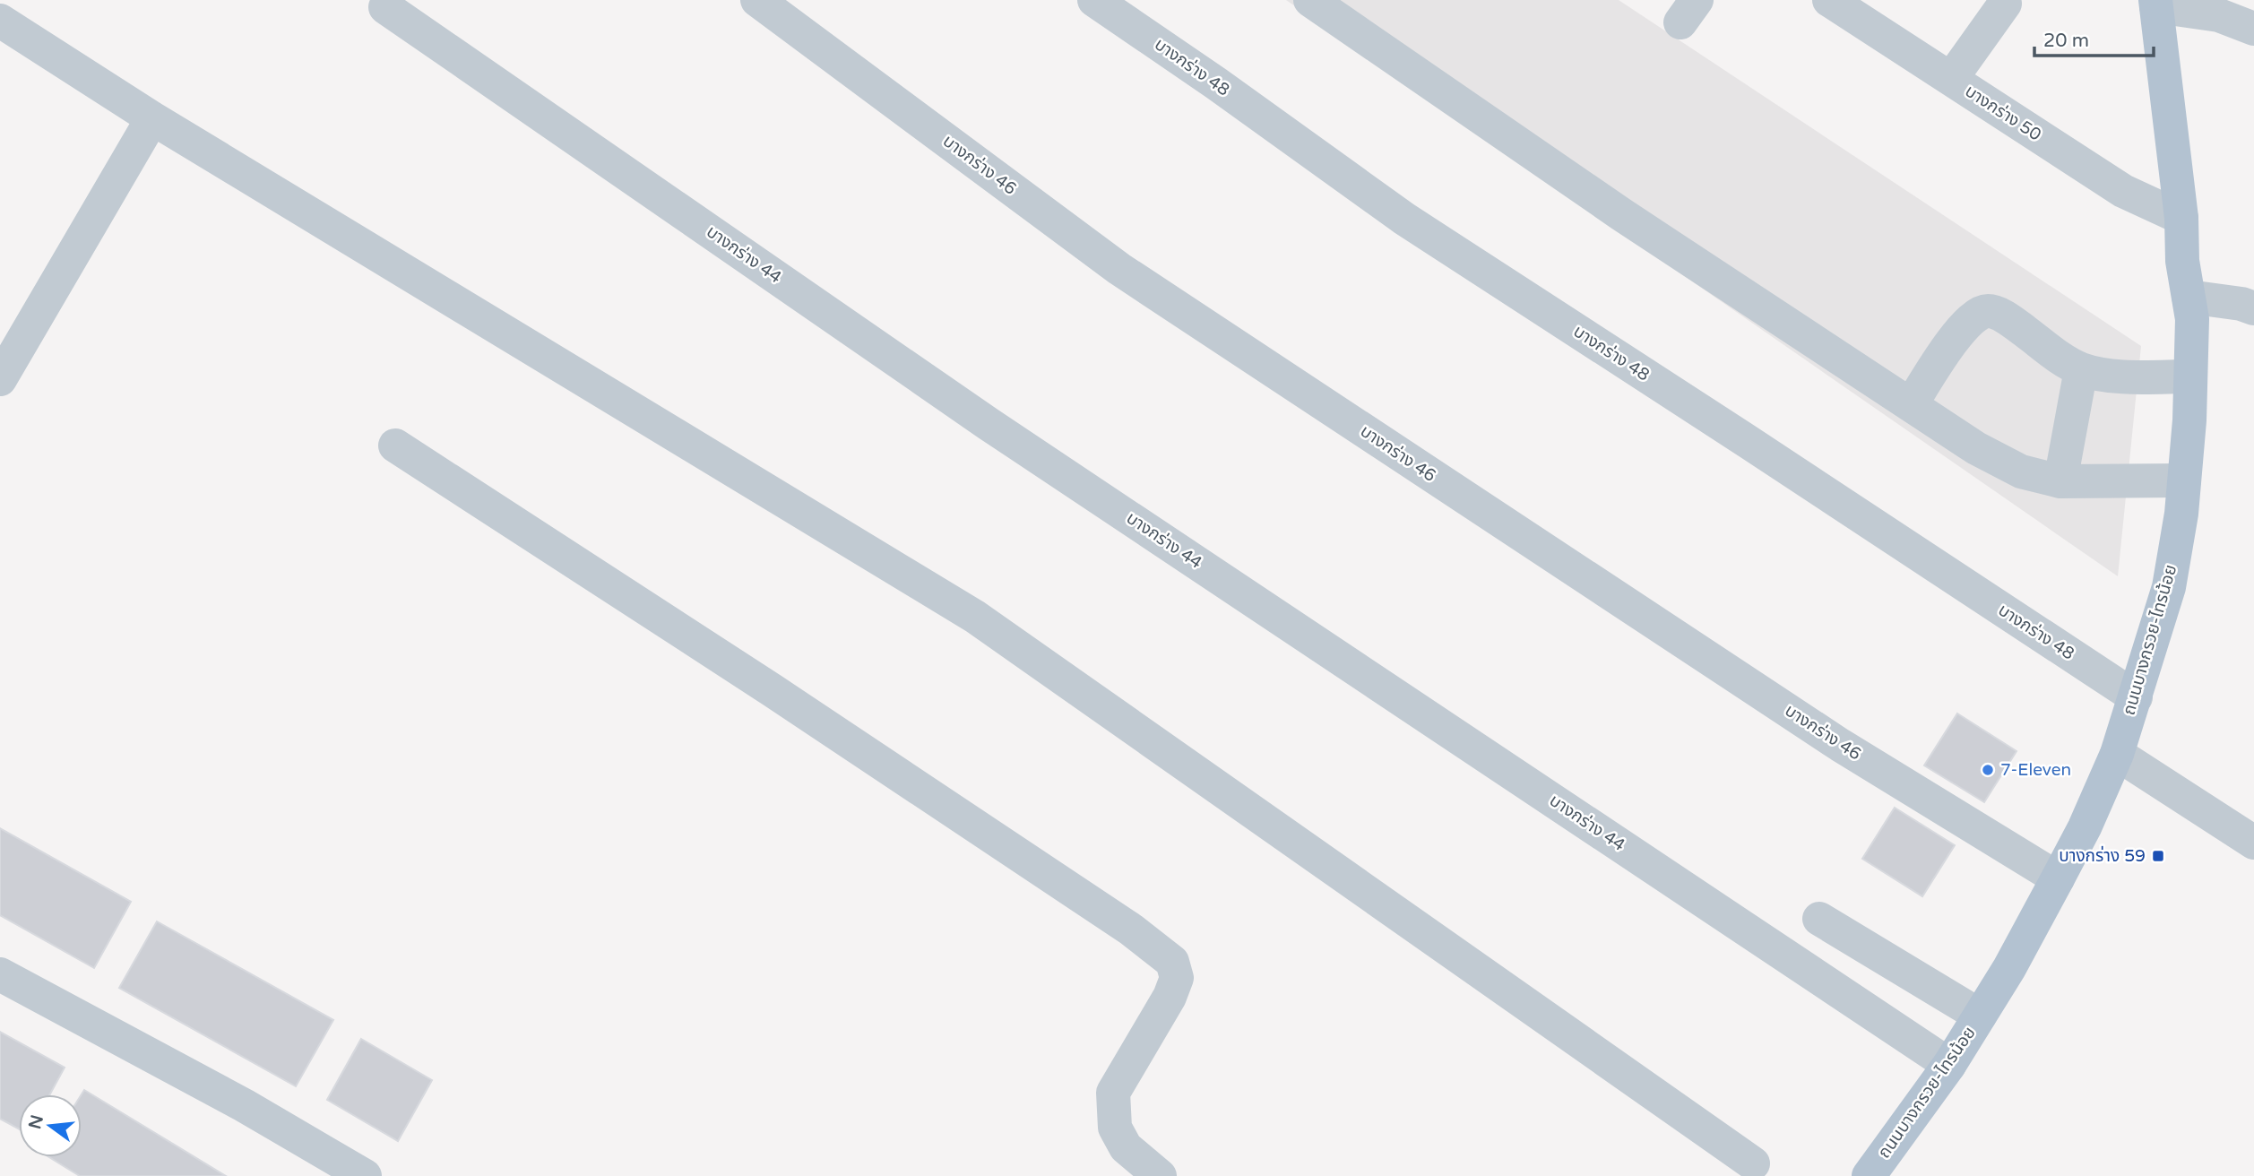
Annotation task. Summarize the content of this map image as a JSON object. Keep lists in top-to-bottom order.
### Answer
{
  "streets": {
    "main road": ["ถนนบางกรวย-ไทรน้อย"],
    "street": [
      "บางกร่าง 48",
      "บางกร่าง 50",
      "บางกร่าง 46",
      "บางกร่าง 44"
    ]
  },
  "crossings": [
    ["บางกร่าง 48", "ถนนบางกรวย-ไทรน้อย"],
    ["บางกร่าง 50", "ถนนบางกรวย-ไทรน้อย"],
    ["บางกร่าง 46", "ถนนบางกรวย-ไทรน้อย"],
    ["บางกร่าง 44", "ถนนบางกรวย-ไทรน้อย"]
  ],
  "places": {
    "other": ["7-Eleven"],
    "transit": ["บางกร่าง 59"]
  },
  "scale_bar": "20 m",
  "north": "left"
}
